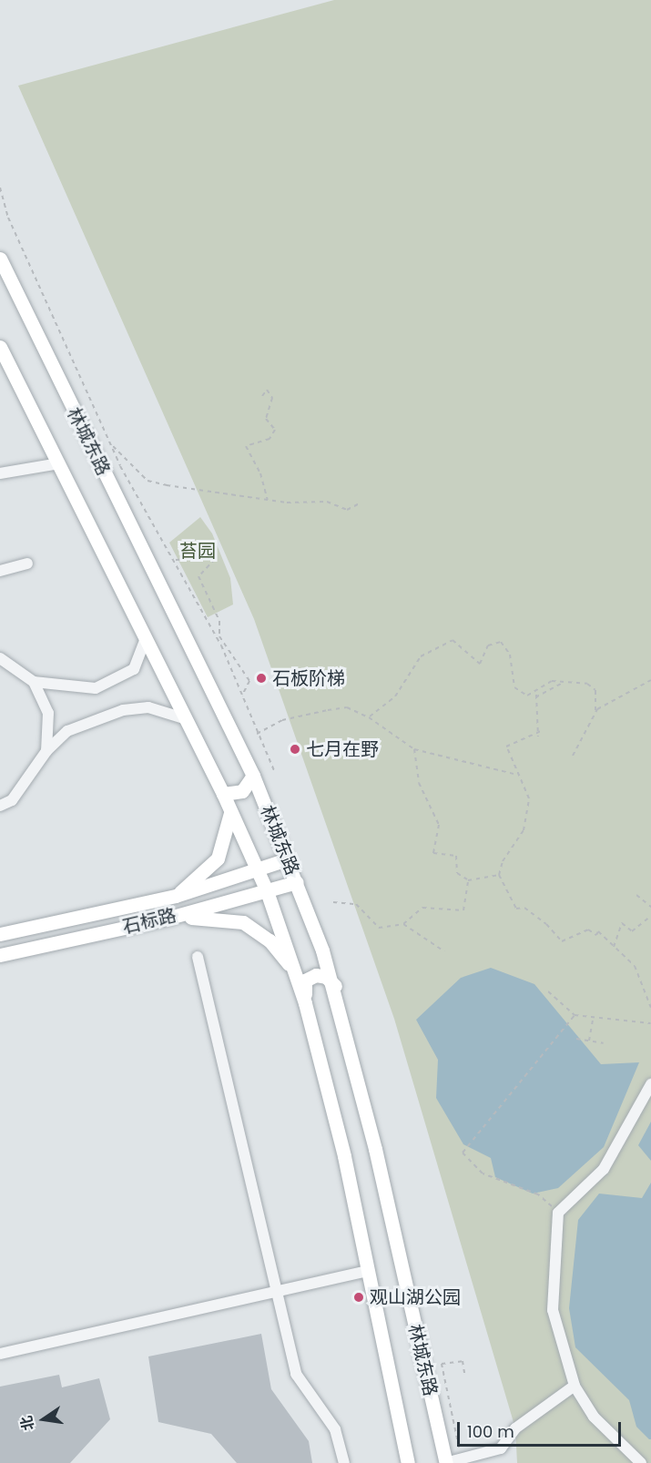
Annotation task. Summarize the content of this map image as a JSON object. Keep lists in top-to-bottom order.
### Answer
{
  "streets": {
    "main road": ["林城东路", "石标路"]
  },
  "crossings": [
    ["林城东路", "石标路"]
  ],
  "parks": ["苔园"],
  "places": ["石板阶梯", "七月在野", "观山湖公园"],
  "scale_bar": "100 m",
  "north": "left"
}
